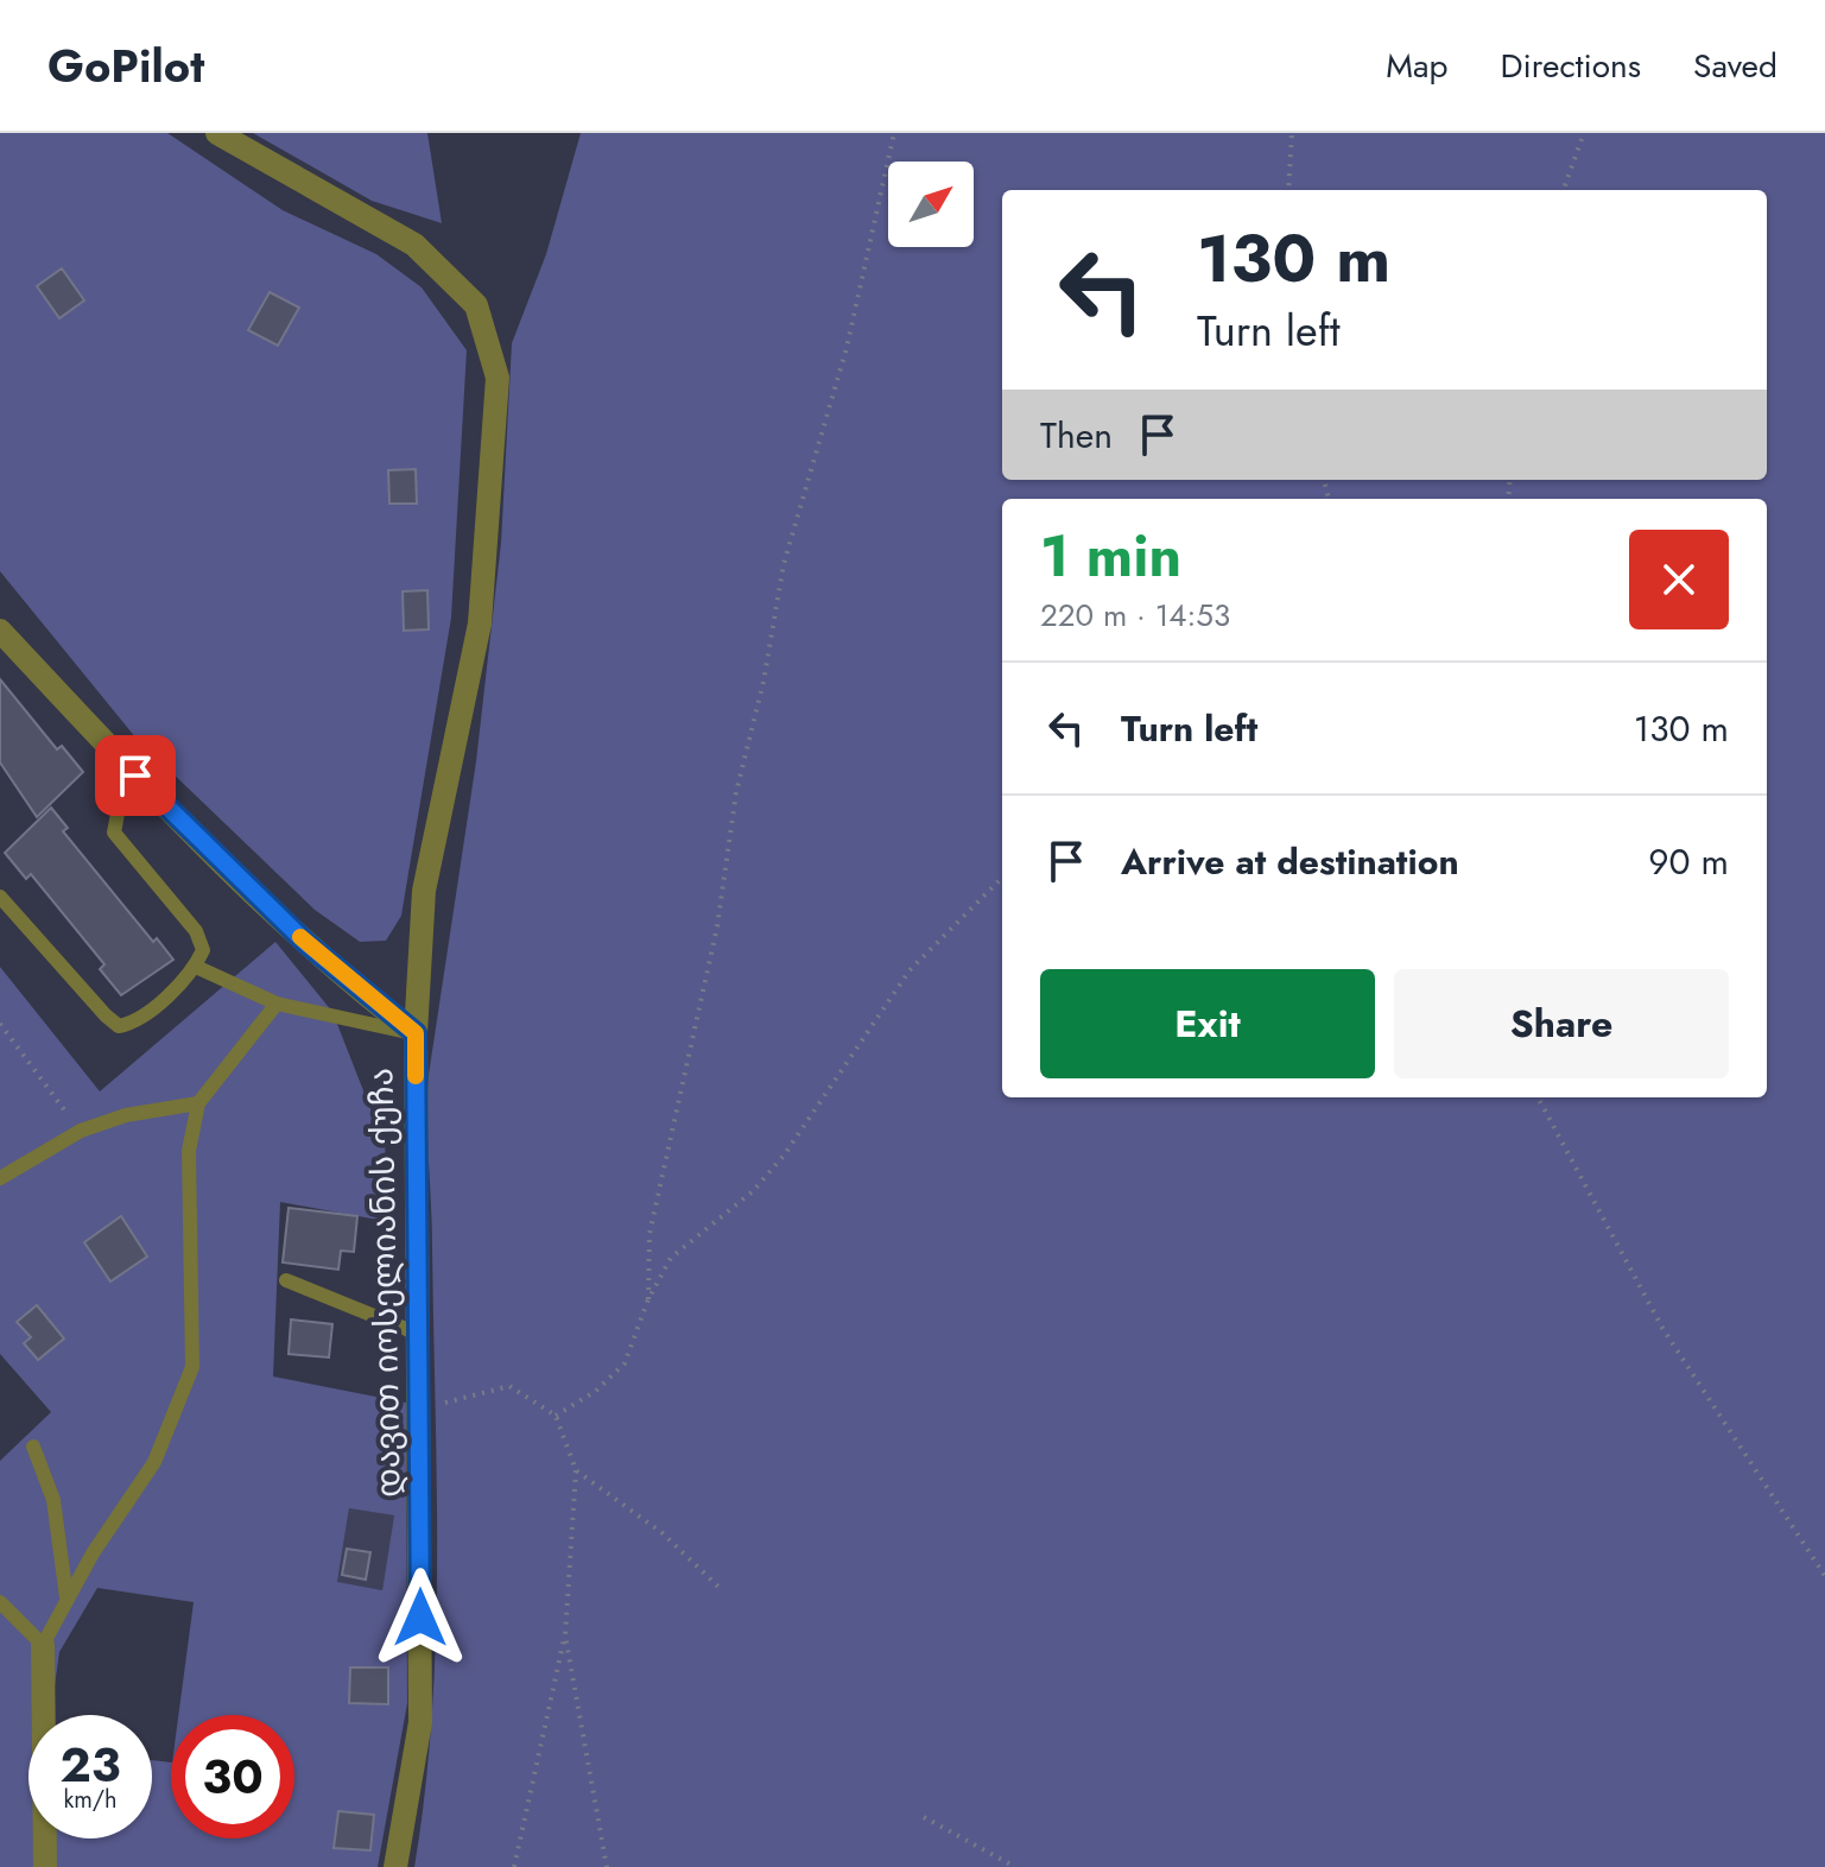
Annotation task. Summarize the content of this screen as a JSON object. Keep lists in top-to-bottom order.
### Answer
{
  "streets": {
    "street": ["დავით იოსელიანის ქუჩა"]
  },
  "north": "top right",
  "page": {
    "header": "GoPilot",
    "nav": ["Map", "Directions", "Saved"],
    "turn": ["130 m", "Turn left"],
    "then": "Then",
    "heading": ["1 min", "220 m · 14:53"],
    "list": [
      {
        "name": "Turn left",
        "value": "130 m"
      },
      {
        "name": "Arrive at destination",
        "value": "90 m"
      }
    ],
    "buttons": ["Exit", "Share"],
    "speed": "23 km/h",
    "limit": "30"
  }
}
